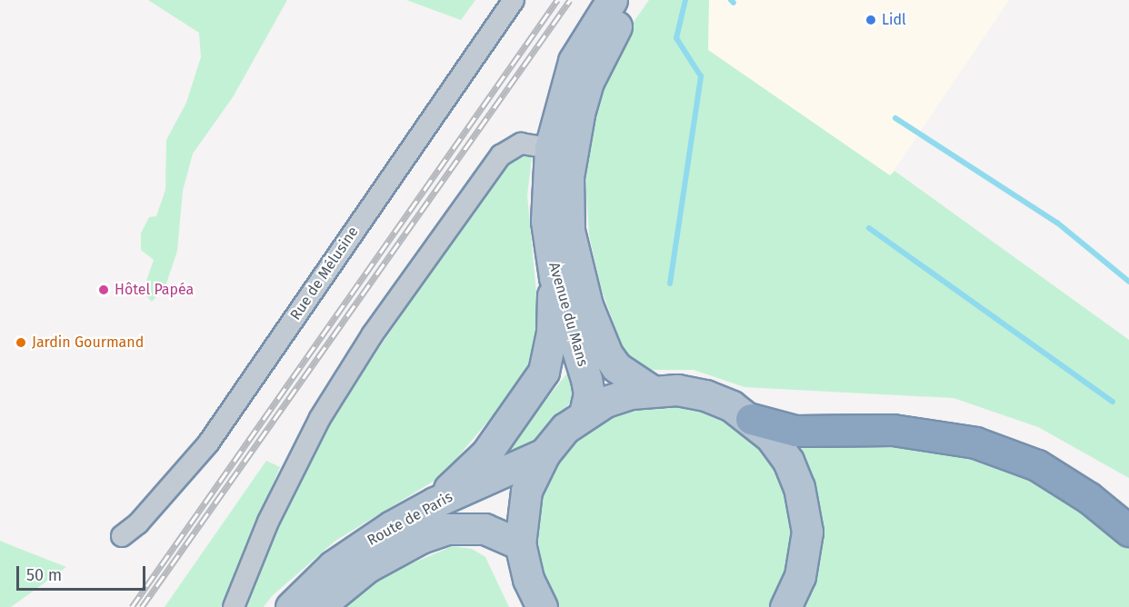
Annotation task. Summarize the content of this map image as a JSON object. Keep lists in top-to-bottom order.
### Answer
{
  "streets": {
    "main road": ["Avenue du Mans", "Route de Paris"],
    "street": ["Rue de Mélusine"]
  },
  "places": ["Lidl", "Hôtel Papéa", "Jardin Gourmand"],
  "scale_bar": "50 m"
}
